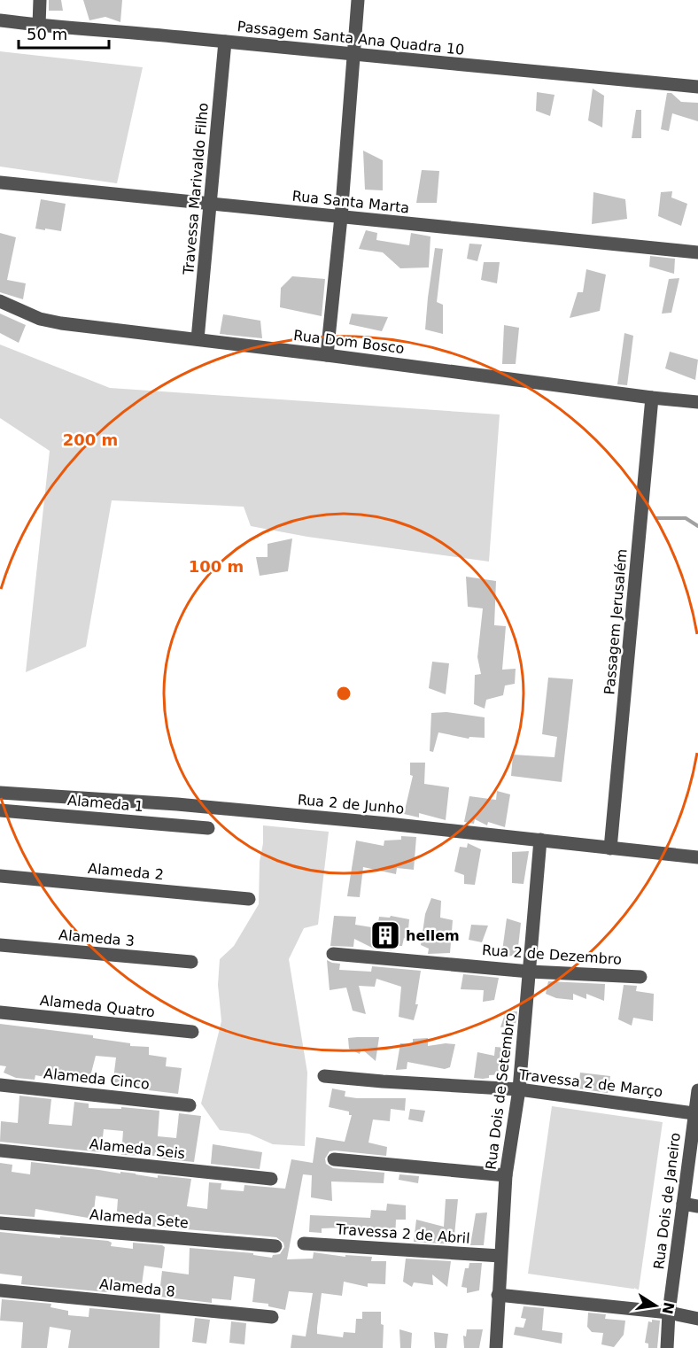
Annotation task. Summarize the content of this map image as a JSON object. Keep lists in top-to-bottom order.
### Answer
{
  "streets": {
    "street": [
      "Passagem Santa Ana Quadra 10",
      "Travessa Marivaldo Filho",
      "Rua Santa Marta",
      "Rua Dom Bosco",
      "Passagem Jerusalém",
      "Alameda 1",
      "Rua 2 de Junho",
      "Alameda 2",
      "Alameda 3",
      "Rua 2 de Dezembro",
      "Alameda Quatro",
      "Alameda Cinco",
      "Travessa 2 de Março",
      "Rua Dois de Setembro",
      "Alameda Seis",
      "Rua Dois de Janeiro",
      "Alameda Sete",
      "Travessa 2 de Abril",
      "Alameda 8"
    ]
  },
  "crossings": [
    ["Passagem Santa Ana Quadra 10", "Travessa Marivaldo Filho"],
    ["Travessa Marivaldo Filho", "Rua Santa Marta"],
    ["Travessa Marivaldo Filho", "Rua Dom Bosco"],
    ["Rua Dom Bosco", "Passagem Jerusalém"],
    ["Passagem Jerusalém", "Rua 2 de Junho"],
    ["Rua 2 de Junho", "Rua Dois de Setembro"],
    ["Rua 2 de Dezembro", "Rua Dois de Setembro"],
    ["Travessa 2 de Março", "Rua Dois de Setembro"],
    ["Travessa 2 de Março", "Rua Dois de Janeiro"],
    ["Rua Dois de Setembro", "Travessa 2 de Abril"]
  ],
  "places": {
    "building": ["hellem"]
  },
  "scale_bar": "50 m",
  "north": "right",
  "rings": ["200 m", "100 m"]
}
